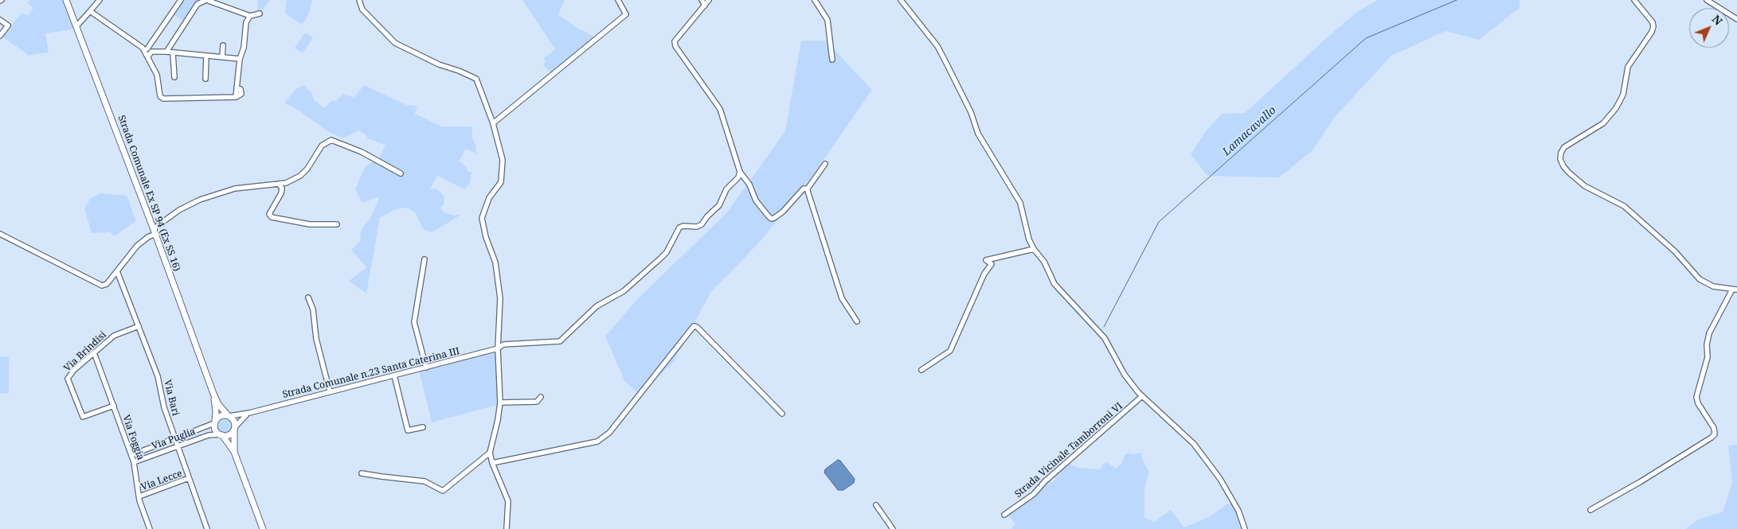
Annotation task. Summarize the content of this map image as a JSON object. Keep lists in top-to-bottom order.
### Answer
{
  "streets": {
    "main road": ["Strada Comunale Ex SP 94 (Ex SS 16)"],
    "street": [
      "Via Brindisi",
      "Strada Comunale n.23 Santa Caterina III",
      "Via Bari",
      "Via Foggia",
      "Via Puglia",
      "Strada Vicinale Tamborroni VI",
      "Via Lecce"
    ]
  },
  "crossings": [
    ["Strada Comunale Ex SP 94 (Ex SS 16)", "Strada Comunale n.23 Santa Caterina III"],
    ["Strada Comunale Ex SP 94 (Ex SS 16)", "Via Puglia"],
    ["Via Brindisi", "Via Bari"],
    ["Via Brindisi", "Via Foggia"],
    ["Strada Comunale n.23 Santa Caterina III", "Via Puglia"],
    ["Via Bari", "Via Puglia"],
    ["Via Bari", "Via Lecce"],
    ["Via Foggia", "Via Puglia"],
    ["Via Foggia", "Via Lecce"]
  ],
  "water": ["Lamacavallo"],
  "north": "top right"
}
